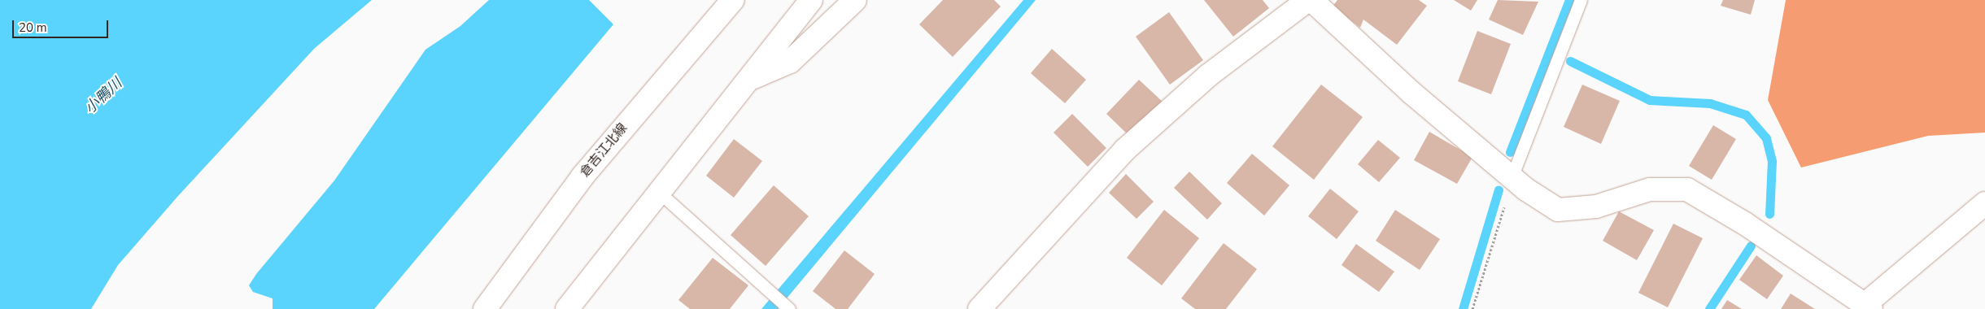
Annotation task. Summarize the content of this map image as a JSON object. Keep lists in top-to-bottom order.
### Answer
{
  "streets": {
    "street": ["倉吉江北線"]
  },
  "water": ["小鴨川"],
  "scale_bar": "20 m"
}
